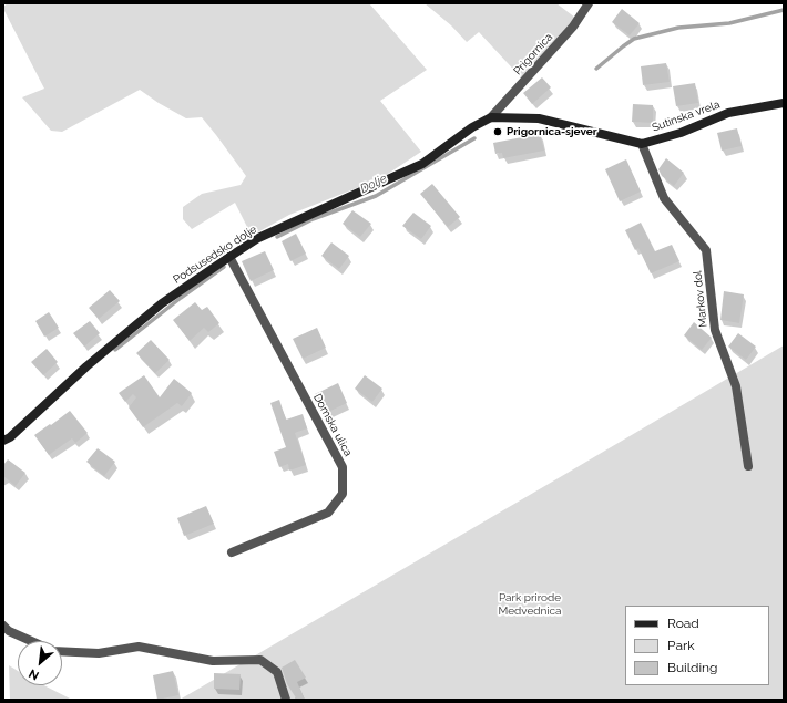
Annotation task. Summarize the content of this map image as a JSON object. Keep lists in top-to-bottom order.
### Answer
{
  "streets": {
    "street": [
      "Prigornica",
      "Sutinska vrela",
      "Podsusedsko dolje",
      "Markov dol",
      "Domska ulica"
    ]
  },
  "crossings": [
    ["Prigornica", "Sutinska vrela"],
    ["Prigornica", "Podsusedsko dolje"],
    ["Sutinska vrela", "Podsusedsko dolje"],
    ["Sutinska vrela", "Markov dol"],
    ["Podsusedsko dolje", "Domska ulica"]
  ],
  "water": ["Dolje"],
  "parks": ["Park prirode Medvednica"],
  "places": ["Prigornica-sjever"],
  "legend": ["Road", "Park", "Building"],
  "north": "bottom left"
}
